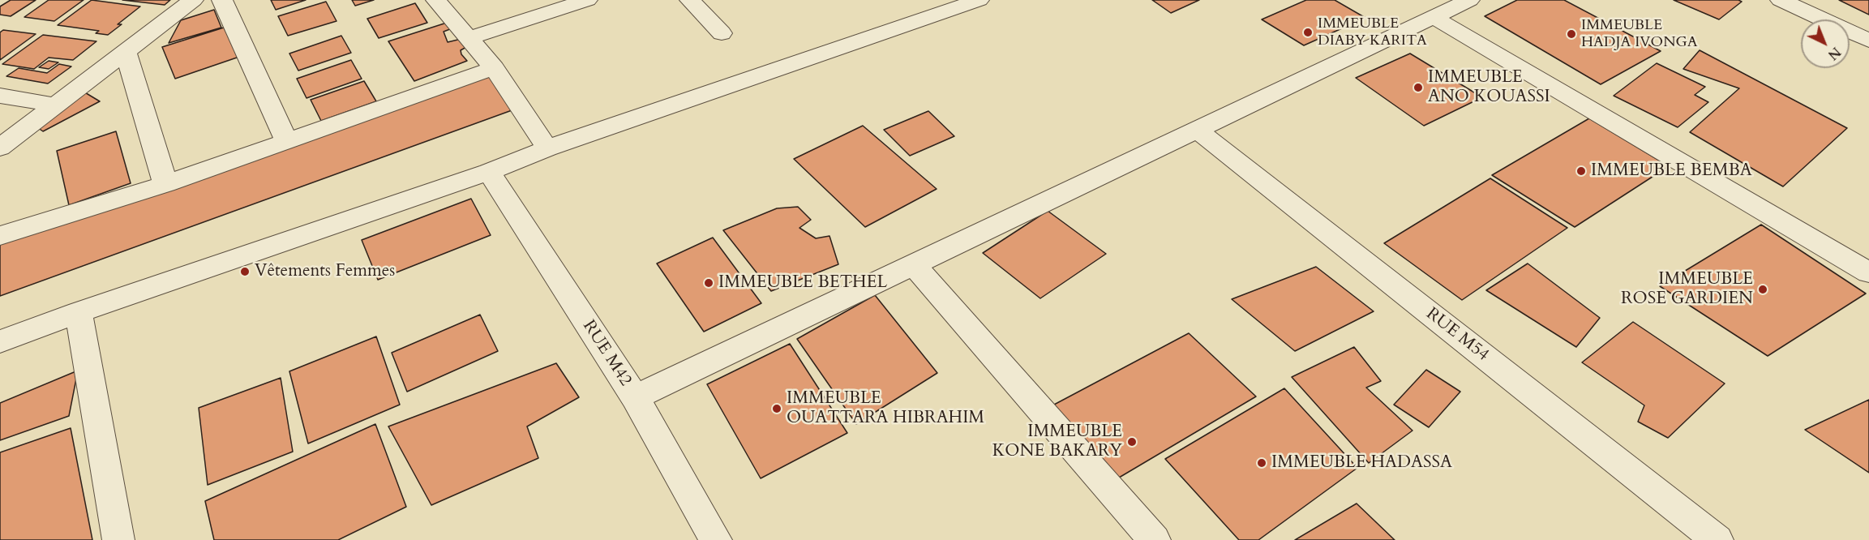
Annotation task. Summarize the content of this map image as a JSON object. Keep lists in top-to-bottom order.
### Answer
{
  "streets": {
    "street": ["RUE M54", "RUE M42"]
  },
  "places": [
    "IMMEUBLE DIABY KARITA",
    "IMMEUBLE HADJA IVONGA",
    "IMMEUBLE ANO KOUASSI",
    "IMMEUBLE BEMBA",
    "Vêtements Femmes",
    "IMMEUBLE BETHEL",
    "IMMEUBLE ROSE GARDIEN",
    "IMMEUBLE OUATTARA HIBRAHIM",
    "IMMEUBLE KONE BAKARY",
    "IMMEUBLE HADASSA"
  ],
  "north": "bottom right"
}
